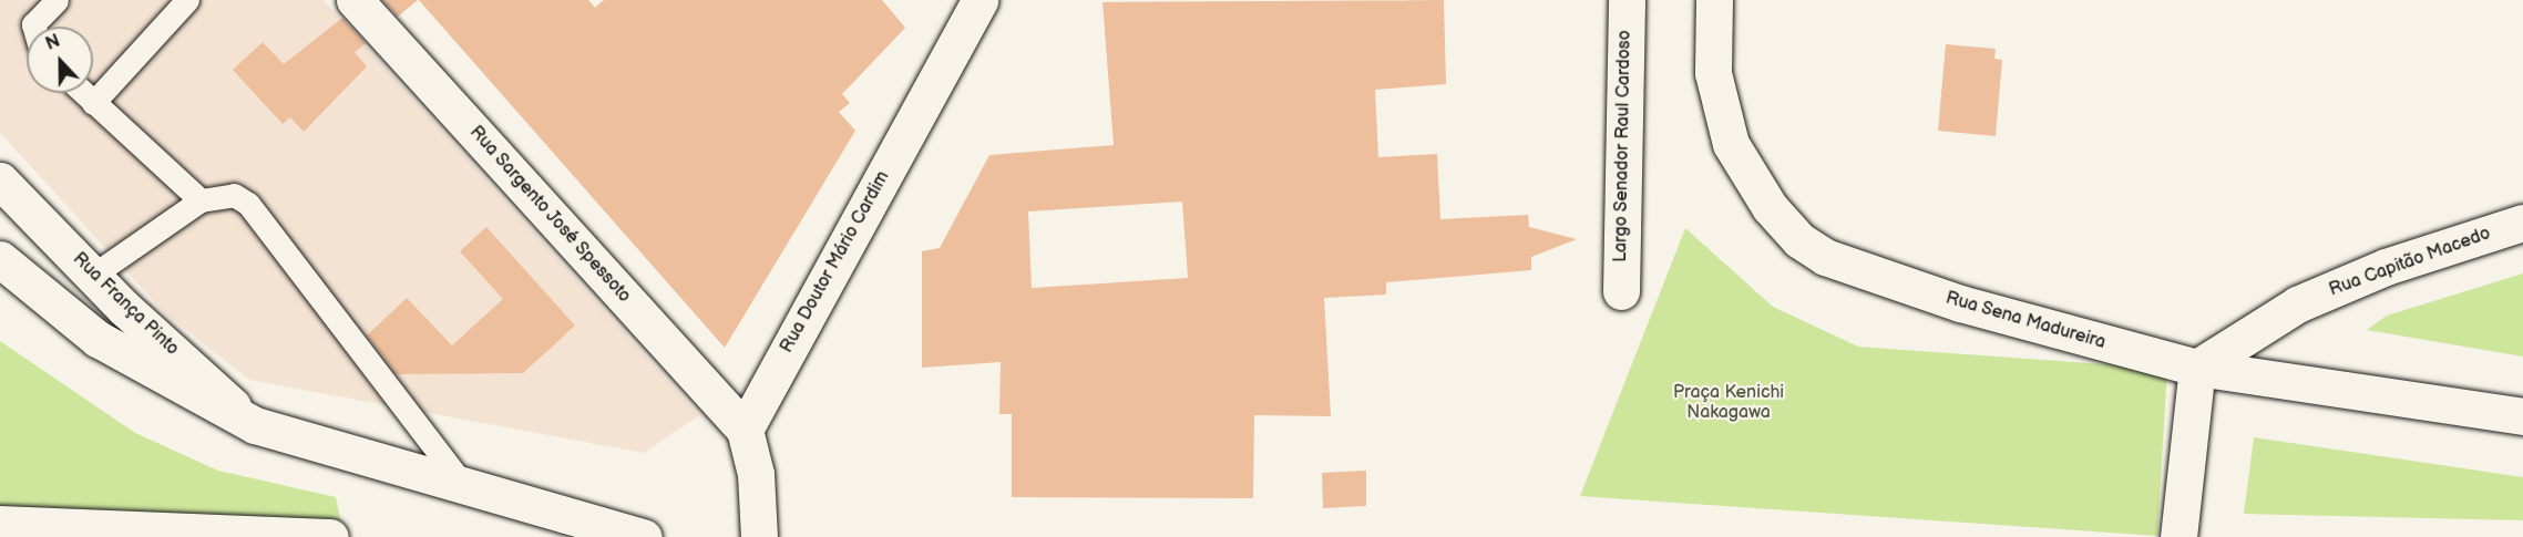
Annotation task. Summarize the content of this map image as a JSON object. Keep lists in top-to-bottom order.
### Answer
{
  "streets": {
    "main road": [
      "Largo Senador Raul Cardoso",
      "Rua Sargento José Spessoto",
      "Rua Doutor Mário Cardim",
      "Rua Capitão Macedo",
      "Rua França Pinto",
      "Rua Sena Madureira"
    ]
  },
  "crossings": [
    ["Rua Sargento José Spessoto", "Rua Doutor Mário Cardim"],
    ["Rua Capitão Macedo", "Rua Sena Madureira"]
  ],
  "parks": ["Praça Kenichi Nakagawa"],
  "north": "top"
}
